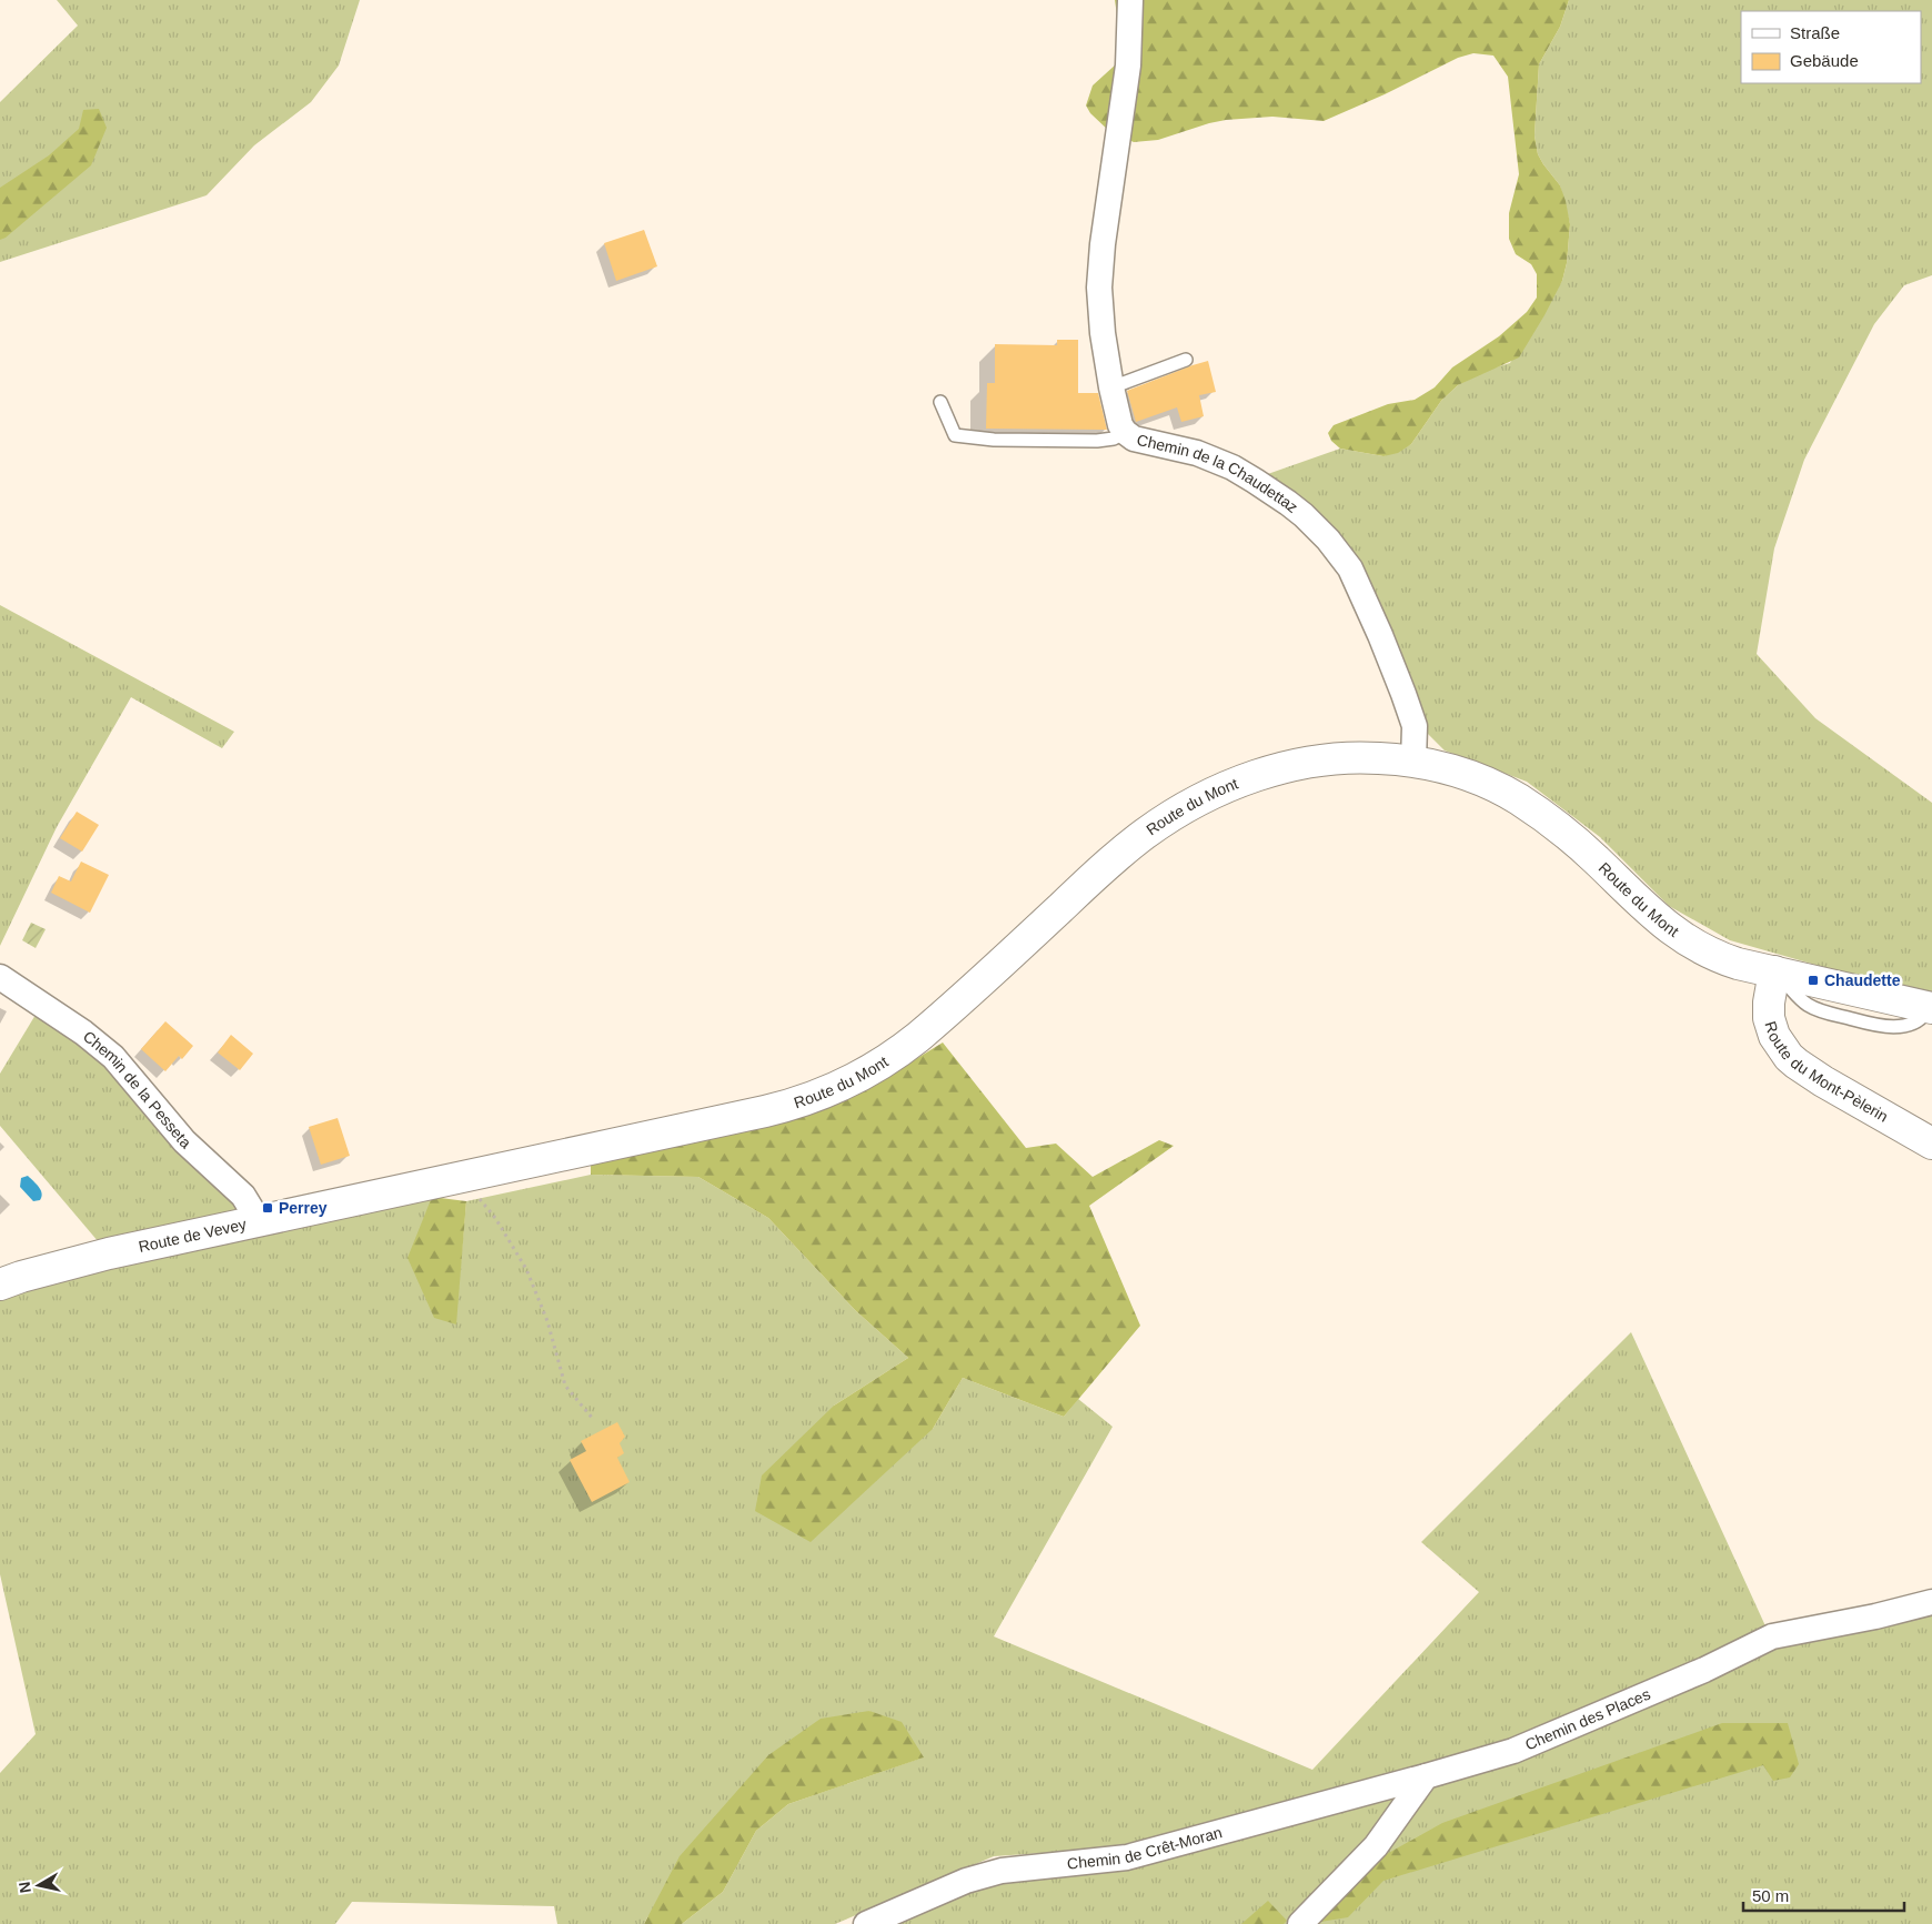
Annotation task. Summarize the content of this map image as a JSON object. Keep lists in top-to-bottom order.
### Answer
{
  "streets": {
    "main road": ["Route du Mont", "Route du Mont-Pèlerin", "Route de Vevey"],
    "street": [
      "Chemin de la Chaudettaz",
      "Chemin de la Pesseta",
      "Chemin des Places",
      "Chemin de Crêt-Moran"
    ]
  },
  "crossings": [
    ["Chemin de la Chaudettaz", "Route du Mont"],
    ["Route du Mont", "Route du Mont-Pèlerin"],
    ["Route du Mont", "Route de Vevey"],
    ["Chemin de la Pesseta", "Route de Vevey"],
    ["Chemin des Places", "Chemin de Crêt-Moran"]
  ],
  "places": {
    "transit": ["Chaudette", "Perrey"]
  },
  "legend": ["Straße", "Gebäude"],
  "scale_bar": "50 m",
  "north": "left"
}
